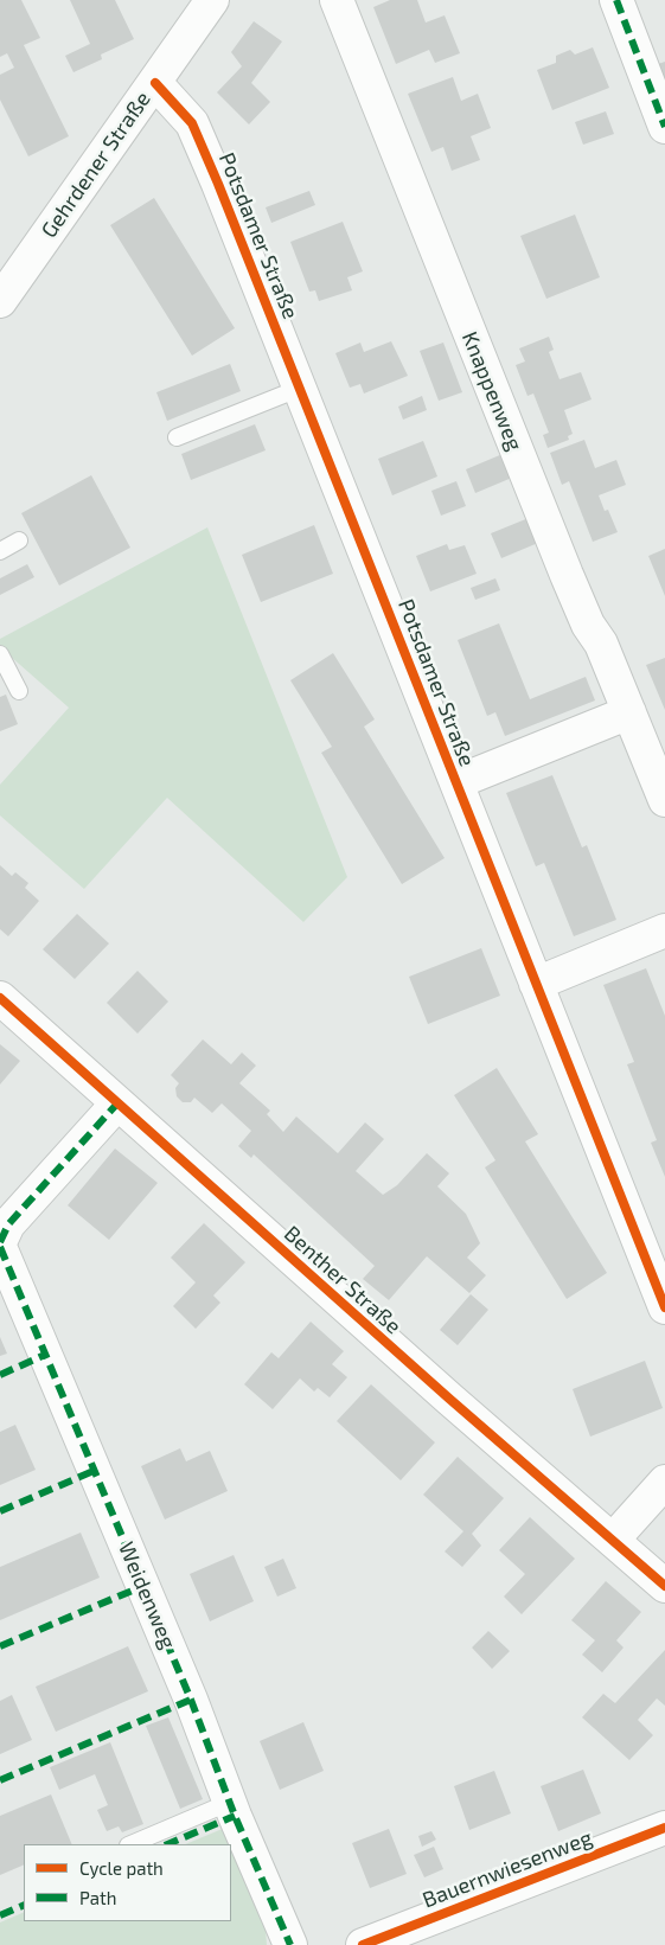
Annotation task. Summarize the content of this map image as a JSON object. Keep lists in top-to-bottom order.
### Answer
{
  "streets": {
    "street": [
      "Gehrdener Straße",
      "Potsdamer Straße",
      "Knappenweg",
      "Benther Straße",
      "Weidenweg",
      "Bauernwiesenweg"
    ]
  },
  "crossings": [
    ["Gehrdener Straße", "Potsdamer Straße"],
    ["Potsdamer Straße", "Knappenweg"],
    ["Benther Straße", "Weidenweg"]
  ],
  "legend": ["Cycle path", "Path"]
}
